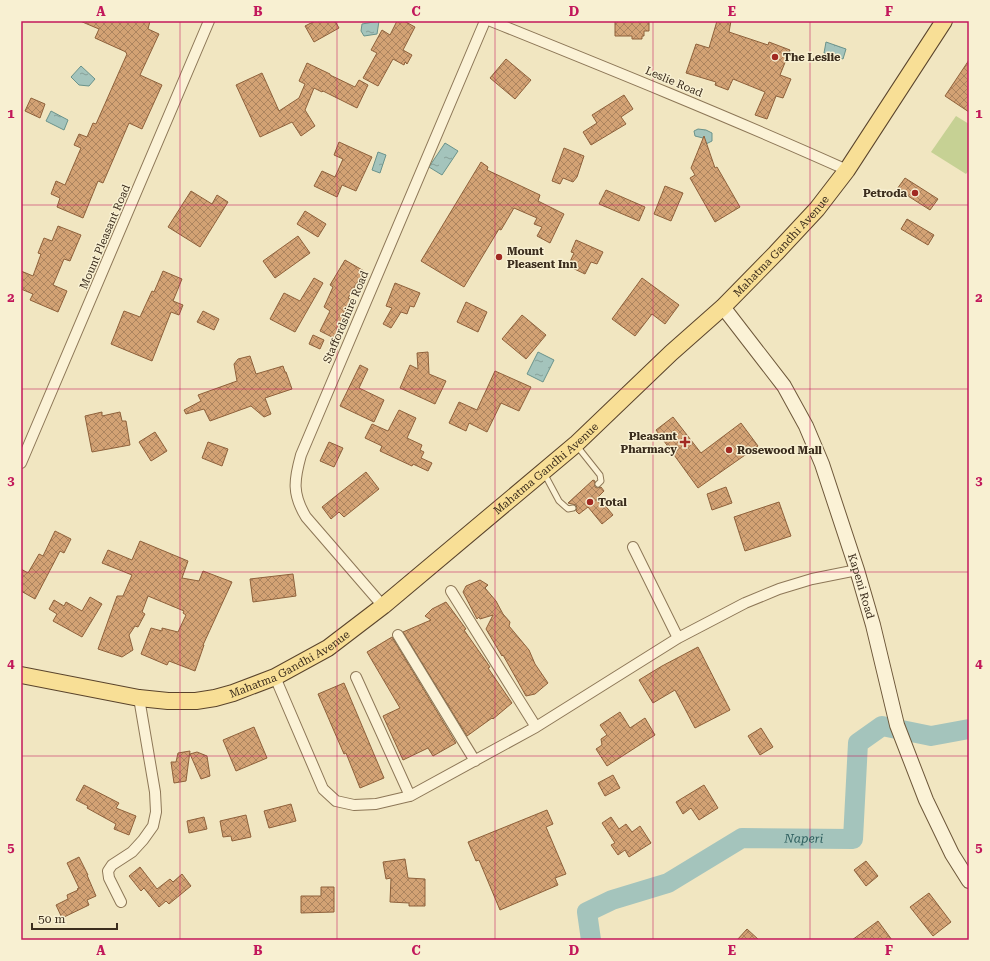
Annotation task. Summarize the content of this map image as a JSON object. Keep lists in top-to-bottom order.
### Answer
{
  "streets": {
    "main road": ["Mahatma Gandhi Avenue", "Kapeni Road"],
    "street": ["Leslie Road", "Mount Pleasant Road", "Staffordshire Road"]
  },
  "crossings": [
    ["Leslie Road", "Mahatma Gandhi Avenue"],
    ["Mahatma Gandhi Avenue", "Staffordshire Road"],
    ["Mahatma Gandhi Avenue", "Kapeni Road"]
  ],
  "water": ["Naperi"],
  "places": {
    "other": [
      "The Leslie",
      "Petroda",
      "Mount Pleasent Inn",
      "Rosewood Mall",
      "Total"
    ],
    "health": ["Pleasant Pharmacy"]
  },
  "scale_bar": "50 m",
  "grid": {
    "columns": [
      "A",
      "B",
      "C",
      "D",
      "E",
      "F"
    ],
    "rows": [
      "1",
      "2",
      "3",
      "4",
      "5"
    ]
  }
}
